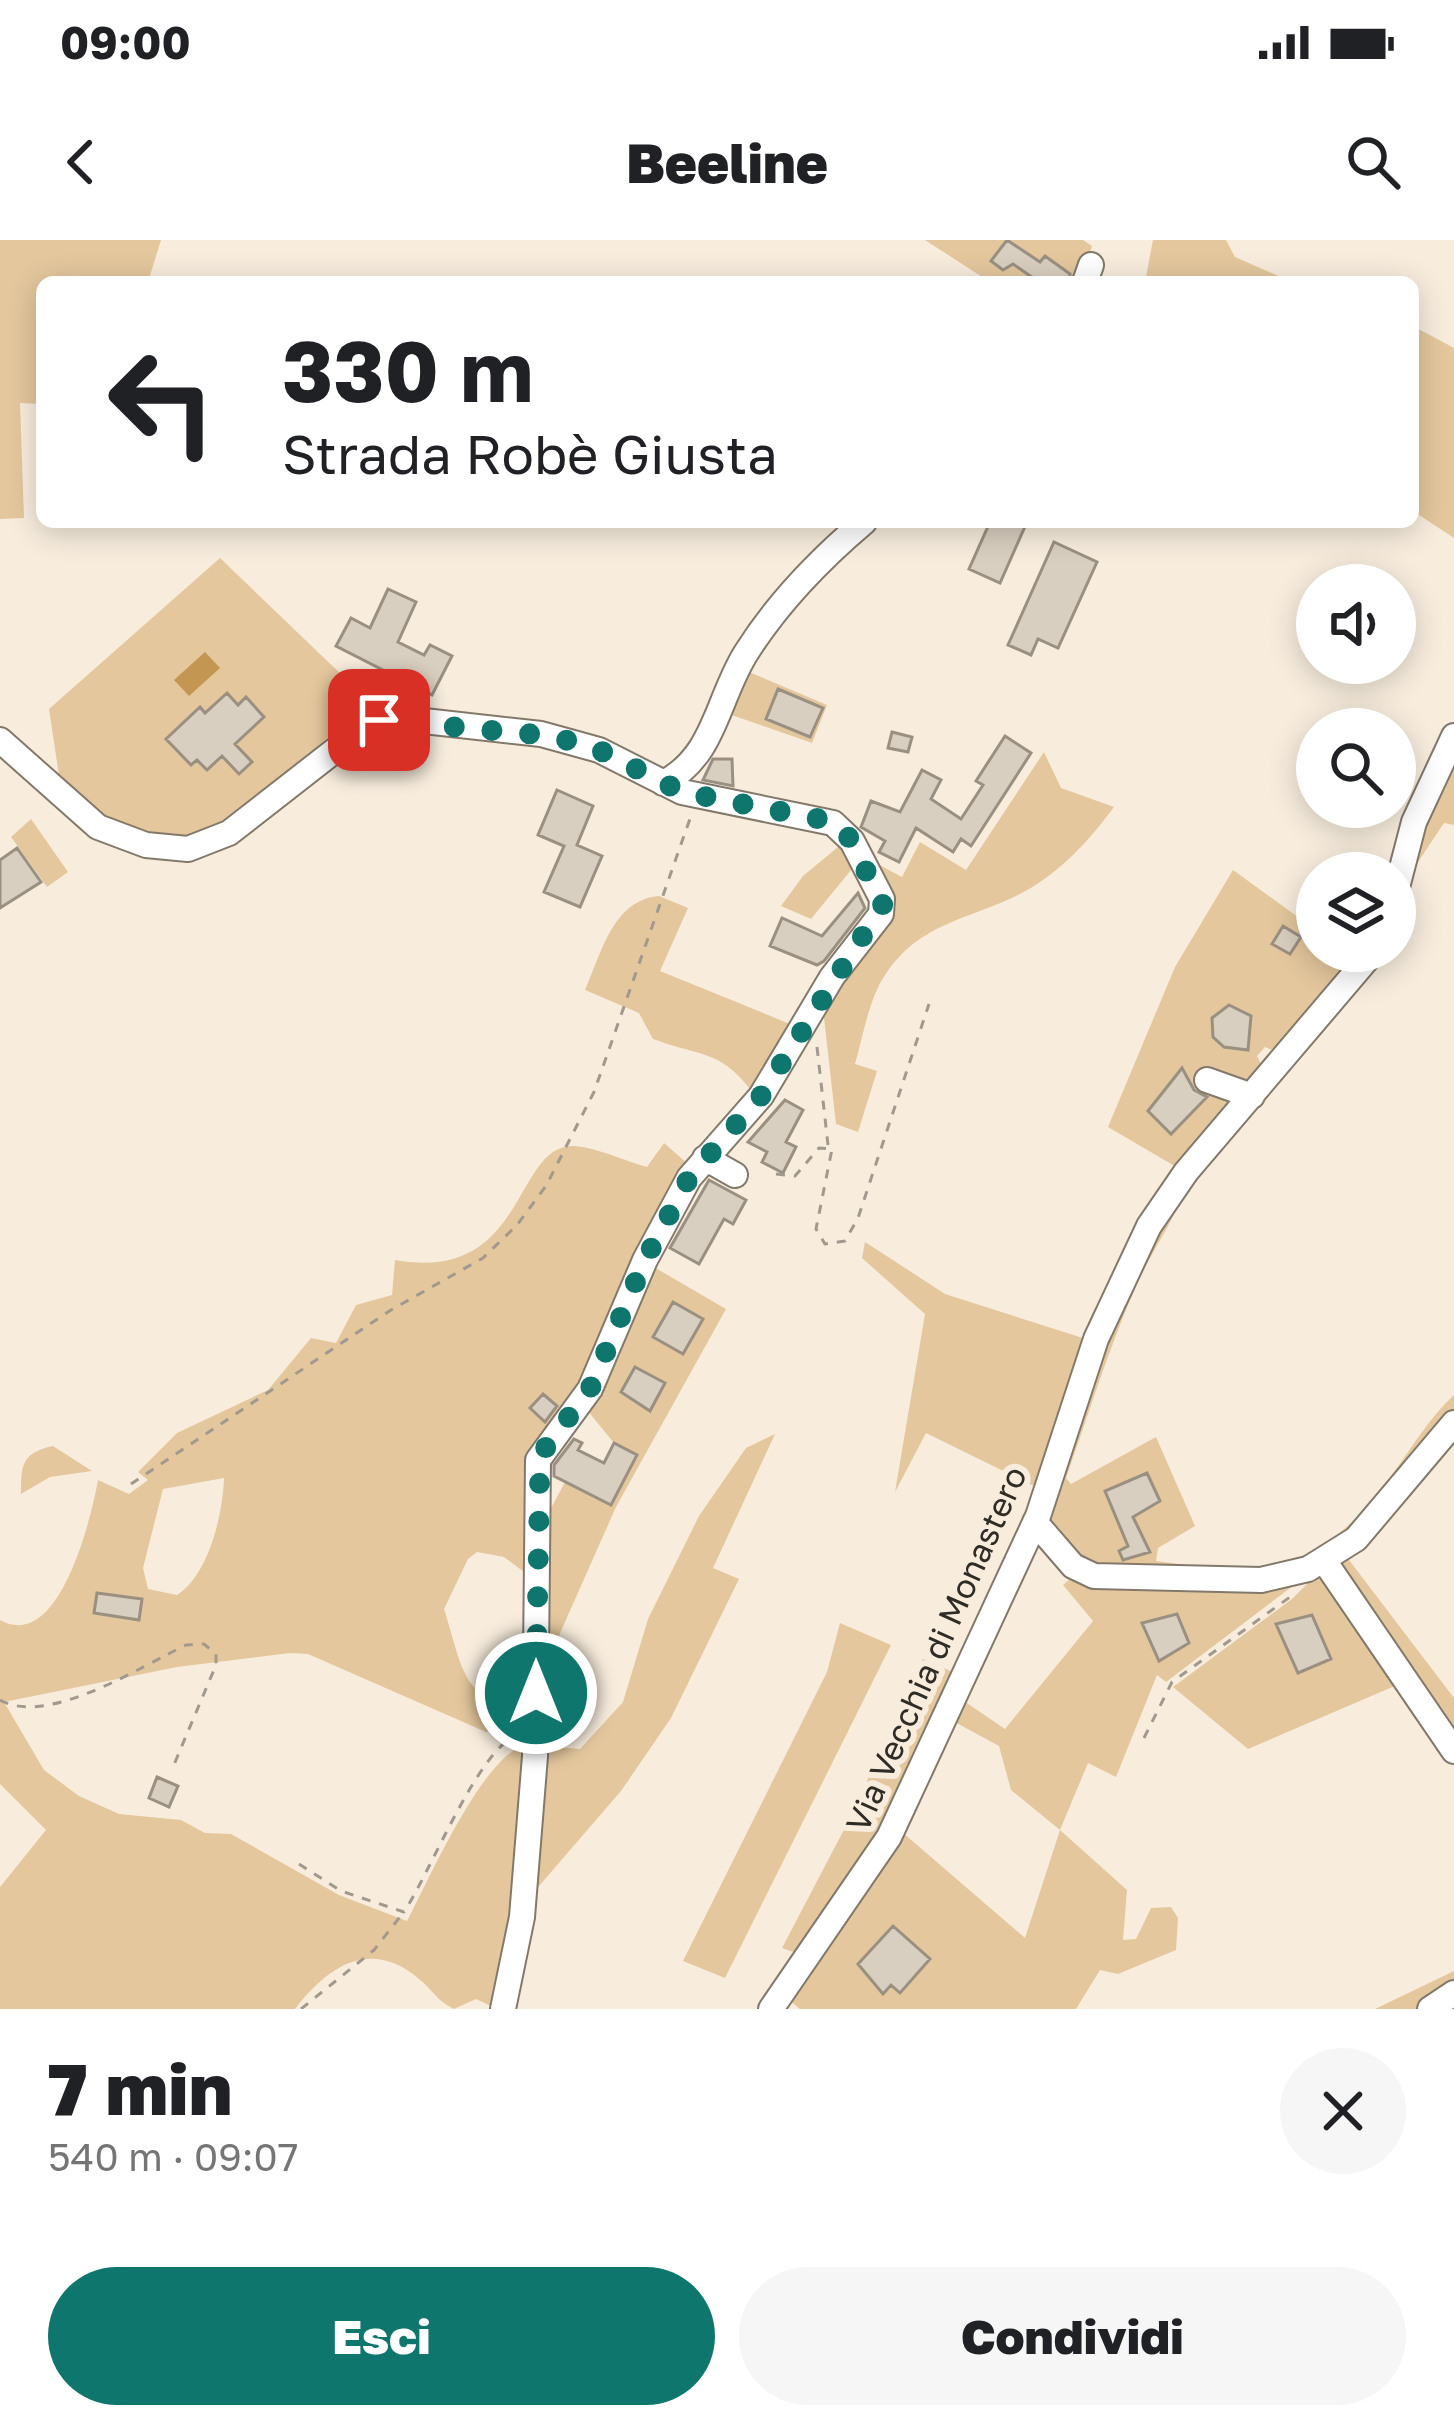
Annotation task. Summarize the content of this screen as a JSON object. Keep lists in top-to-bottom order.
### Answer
{
  "streets": {
    "street": ["Via Vecchia di Monastero"]
  },
  "page": {
    "status": "09:00",
    "header": "Beeline",
    "turn": ["330 m", "Strada Robè Giusta"],
    "heading": ["7 min", "540 m · 09:07"],
    "buttons": ["Esci", "Condividi"]
  }
}
